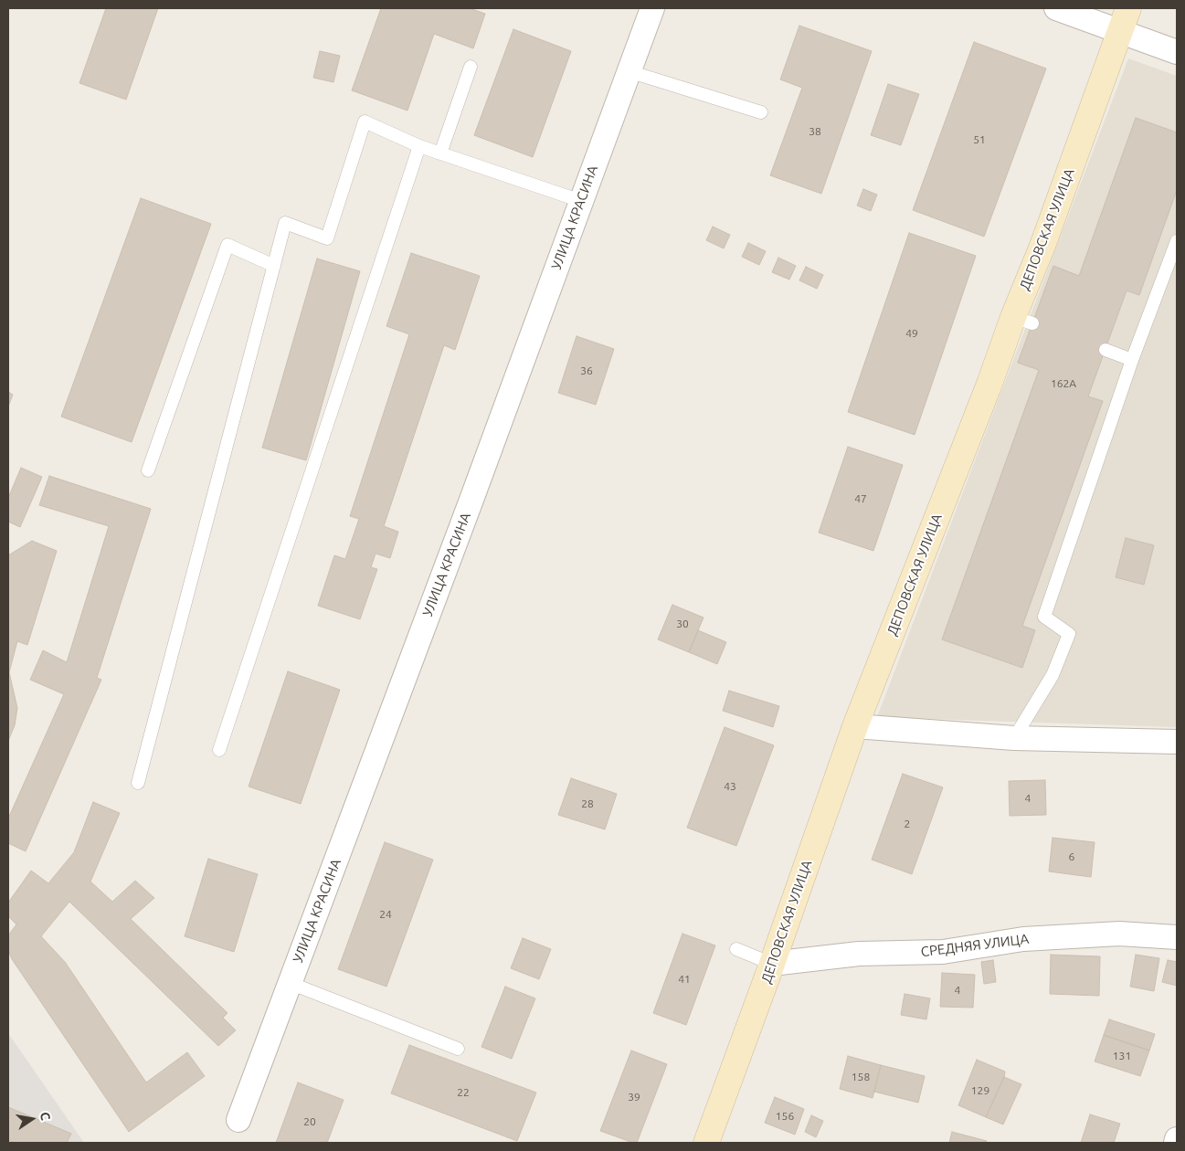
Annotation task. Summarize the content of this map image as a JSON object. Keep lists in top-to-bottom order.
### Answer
{
  "streets": {
    "main road": ["ДЕПОВСКАЯ УЛИЦА"],
    "street": ["УЛИЦА КРАСИНА", "СРЕДНЯЯ УЛИЦА"]
  },
  "crossings": [
    ["ДЕПОВСКАЯ УЛИЦА", "СРЕДНЯЯ УЛИЦА"]
  ],
  "house_numbers": [
    "38",
    "51",
    "49",
    "36",
    "162А",
    "47",
    "30",
    "43",
    "4",
    "28",
    "2",
    "6",
    "24",
    "41",
    "4",
    "131",
    "158",
    "129",
    "22",
    "39",
    "156",
    "20"
  ],
  "north": "right"
}
